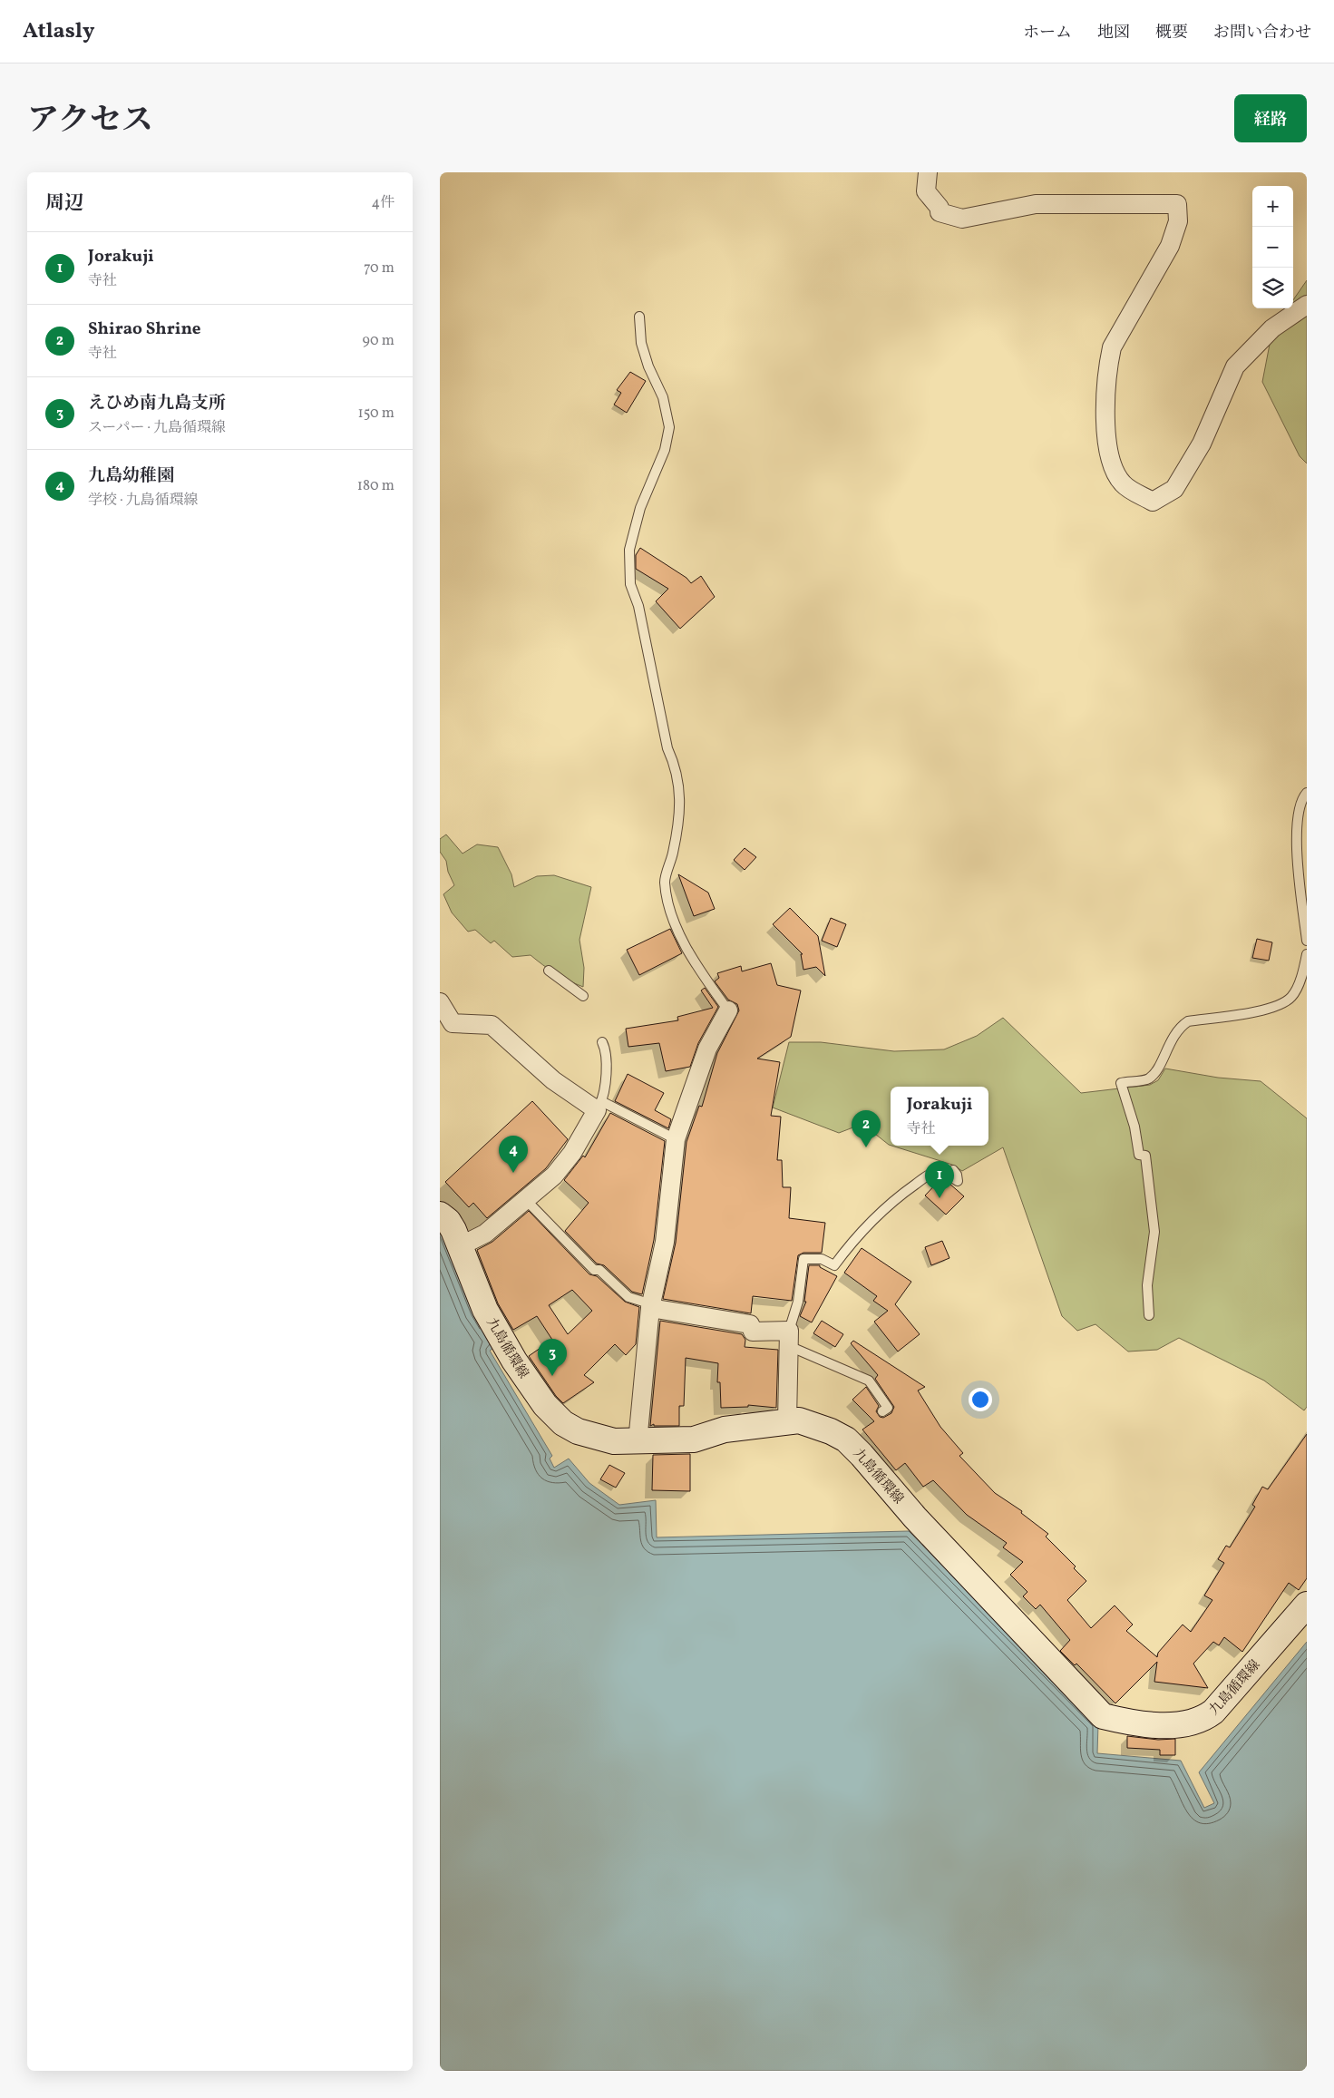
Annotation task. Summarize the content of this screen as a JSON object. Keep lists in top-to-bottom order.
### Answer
{
  "streets": {
    "main road": ["九島循環線"]
  },
  "page": {
    "header": "Atlasly",
    "nav": [
      "ホーム",
      "地図",
      "概要",
      "お問い合わせ"
    ],
    "title": "アクセス",
    "buttons": "経路",
    "heading": ["周辺", "4件"],
    "map_buttons": ["+", "−"],
    "list": [
      {
        "mark": "1",
        "name": "Jorakuji",
        "note": "寺社",
        "value": "70 m"
      },
      {
        "mark": "2",
        "name": "Shirao Shrine",
        "note": "寺社",
        "value": "90 m"
      },
      {
        "mark": "3",
        "name": "えひめ南九島支所",
        "note": "スーパー · 九島循環線",
        "value": "150 m"
      },
      {
        "mark": "4",
        "name": "九島幼稚園",
        "note": "学校 · 九島循環線",
        "value": "180 m"
      }
    ],
    "popup": ["Jorakuji", "寺社"],
    "pins": [
      "2",
      "4",
      "1",
      "3"
    ]
  }
}
